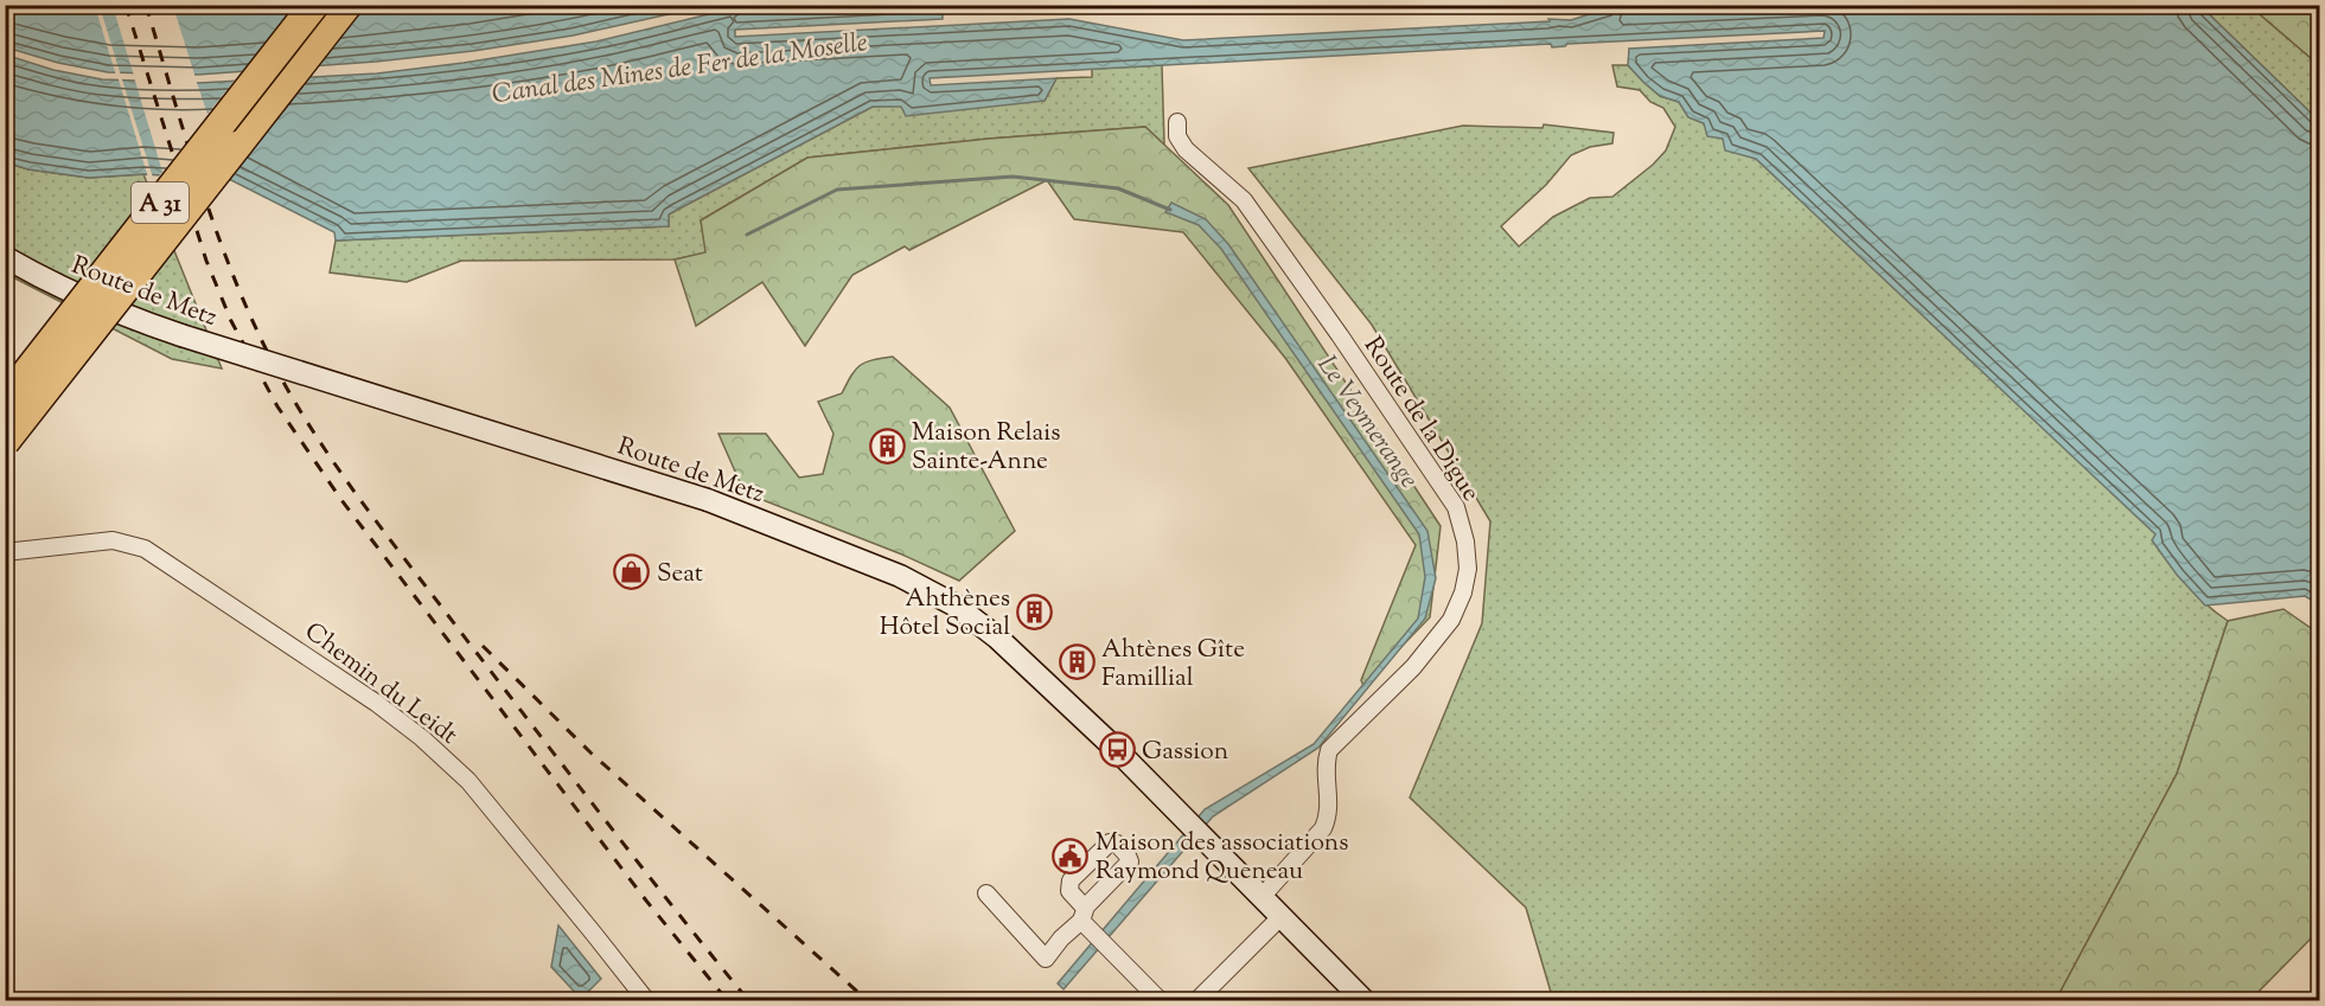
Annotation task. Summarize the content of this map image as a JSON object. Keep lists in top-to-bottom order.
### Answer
{
  "streets": {
    "highway": ["A 31"],
    "main road": ["Route de Metz"],
    "street": ["Route de la Digue", "Chemin du Leidt"]
  },
  "crossings": [
    ["Route de Metz", "Route de la Digue"]
  ],
  "water": ["Canal des Mines de Fer de la Moselle", "Le Veymerange"],
  "places": {
    "building": ["Maison Relais Sainte-Anne", "Ahthènes Hôtel Social", "Ahtènes Gîte Famillial"],
    "shop": ["Seat"],
    "bus stop": ["Gassion"],
    "public building": ["Maison des associations Raymond Queneau"]
  }
}
